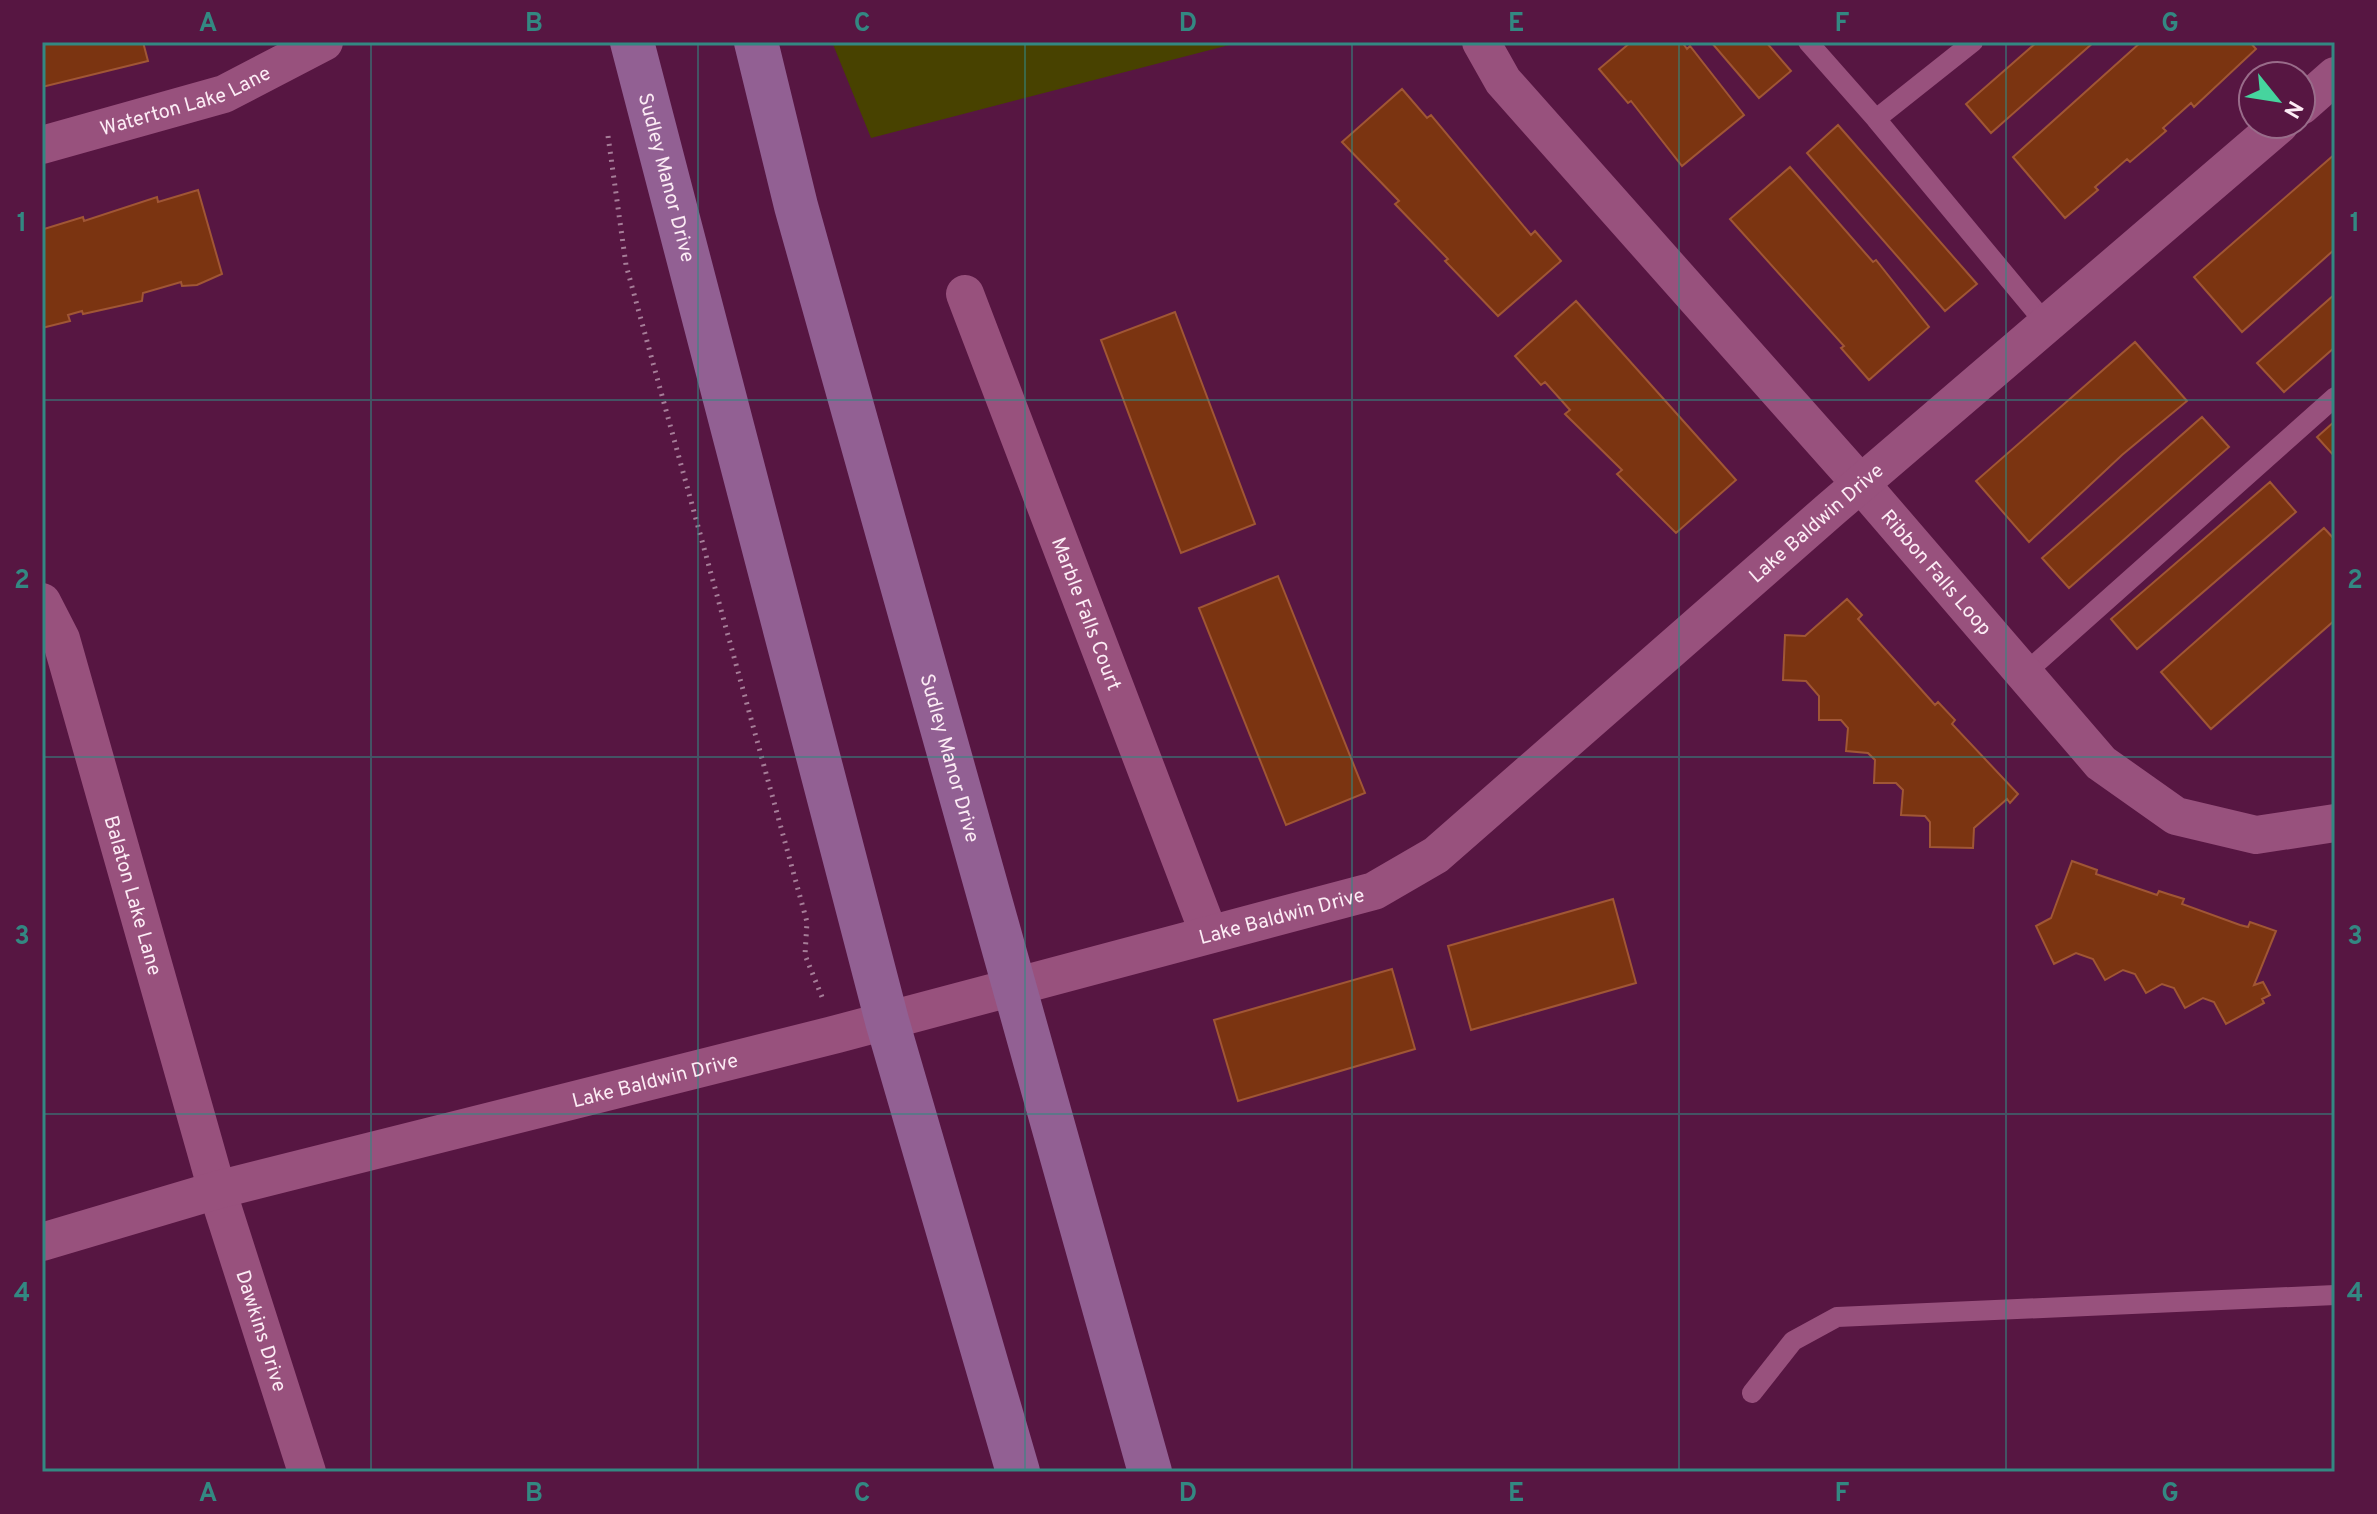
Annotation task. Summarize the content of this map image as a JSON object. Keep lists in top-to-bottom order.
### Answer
{
  "streets": {
    "main road": ["Sudley Manor Drive"],
    "street": [
      "Waterton Lake Lane",
      "Lake Baldwin Drive",
      "Ribbon Falls Loop",
      "Marble Falls Court",
      "Balaton Lake Lane",
      "Dawkins Drive"
    ]
  },
  "crossings": [
    ["Sudley Manor Drive", "Lake Baldwin Drive"],
    ["Lake Baldwin Drive", "Ribbon Falls Loop"],
    ["Lake Baldwin Drive", "Marble Falls Court"],
    ["Lake Baldwin Drive", "Balaton Lake Lane"],
    ["Lake Baldwin Drive", "Dawkins Drive"],
    ["Balaton Lake Lane", "Dawkins Drive"]
  ],
  "north": "bottom right",
  "grid": {
    "columns": [
      "A",
      "B",
      "C",
      "D",
      "E",
      "F",
      "G"
    ],
    "rows": [
      "1",
      "2",
      "3",
      "4"
    ]
  }
}
